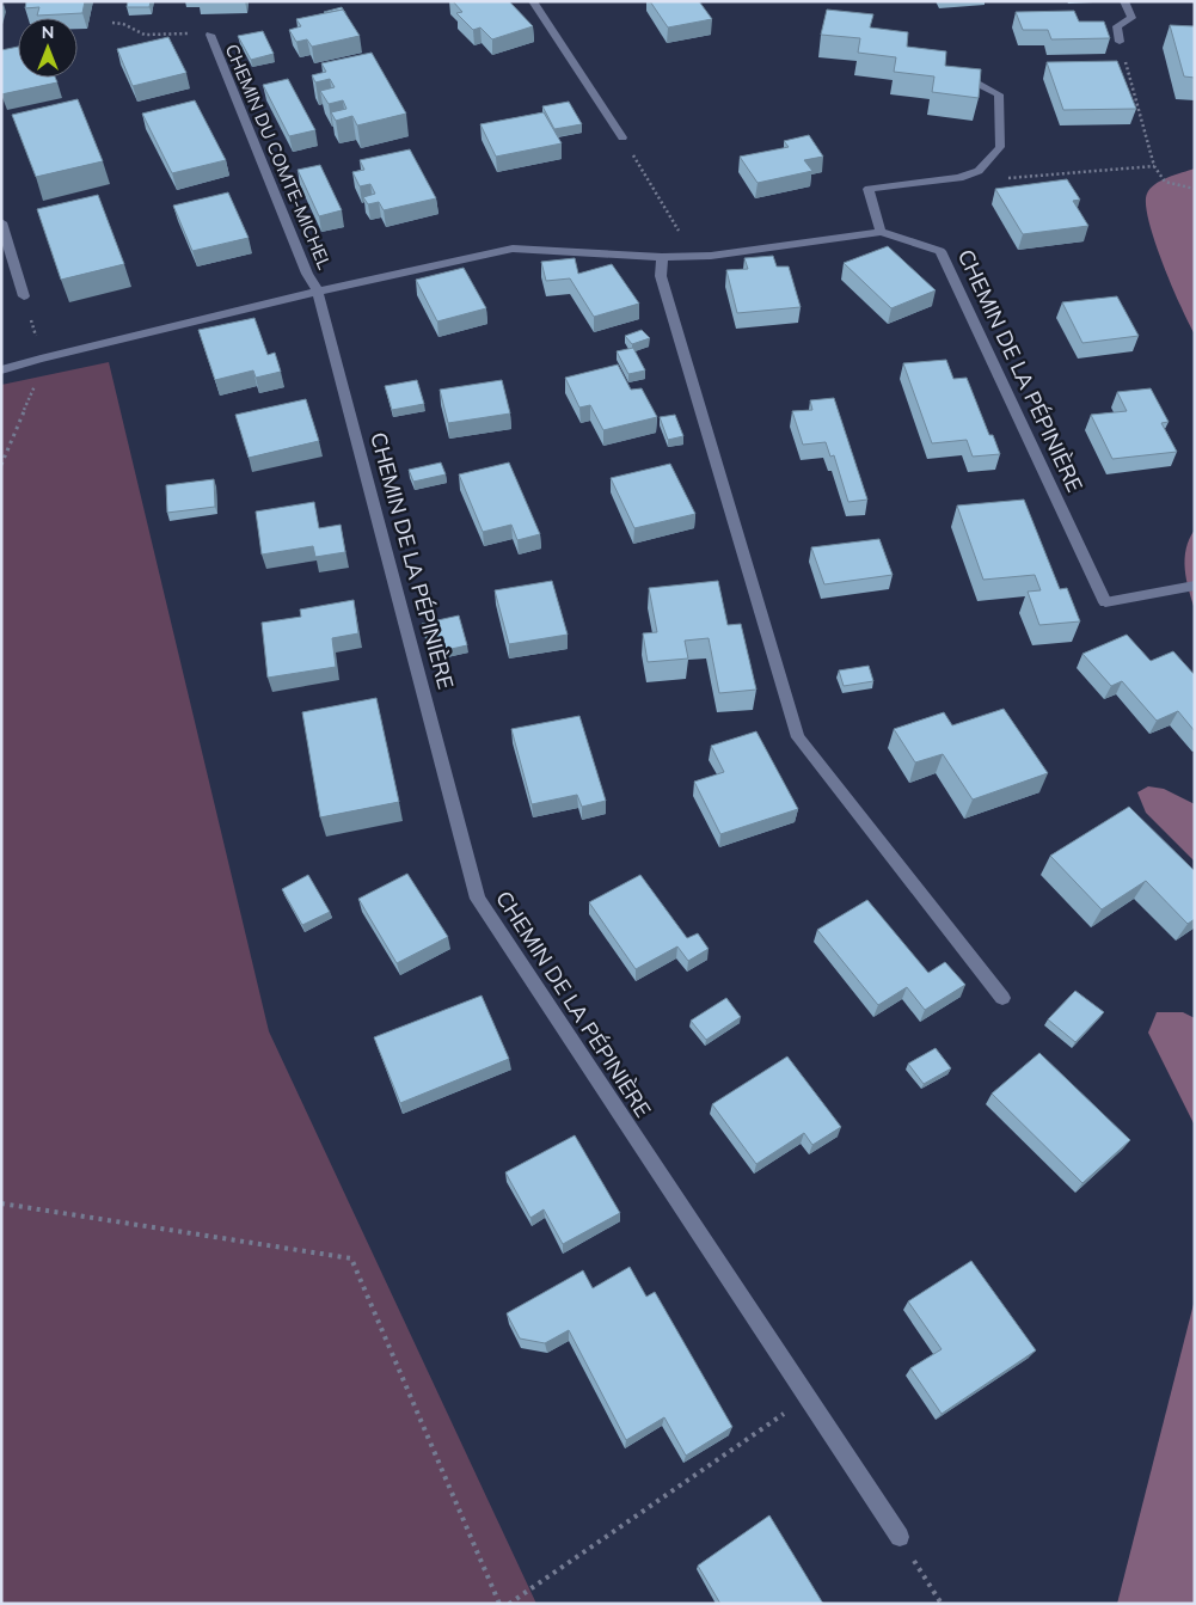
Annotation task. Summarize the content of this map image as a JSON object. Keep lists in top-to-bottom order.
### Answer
{
  "streets": {
    "street": ["CHEMIN DU COMTE-MICHEL", "CHEMIN DE LA PÉPINIÈRE"]
  },
  "crossings": [
    ["CHEMIN DU COMTE-MICHEL", "CHEMIN DE LA PÉPINIÈRE"]
  ],
  "north": "top"
}
